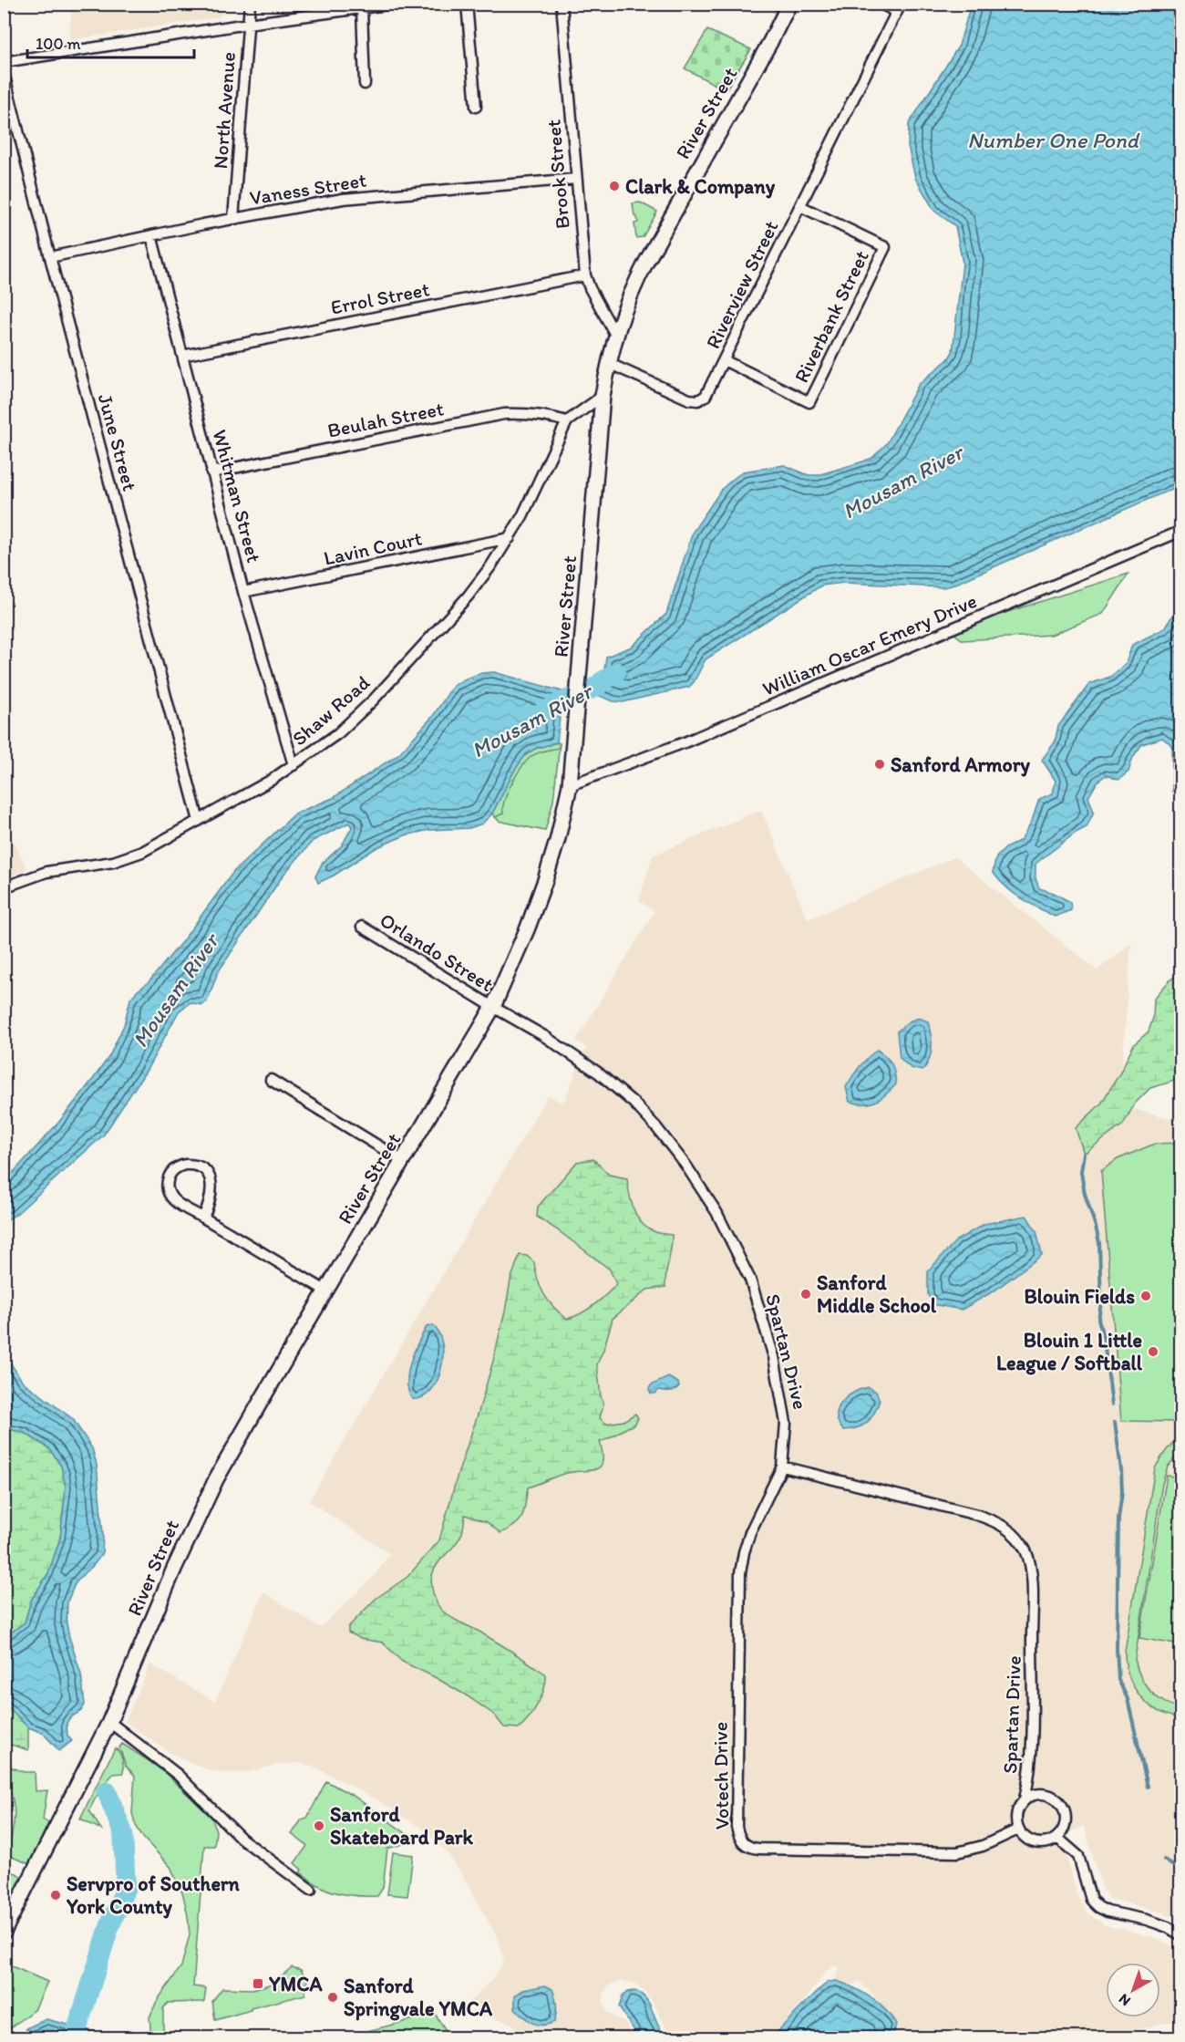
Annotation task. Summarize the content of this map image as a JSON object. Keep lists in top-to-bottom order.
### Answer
{
  "streets": {
    "street": [
      "North Avenue",
      "River Street",
      "Brook Street",
      "Vaness Street",
      "Riverview Street",
      "Errol Street",
      "Riverbank Street",
      "Beulah Street",
      "June Street",
      "Whitman Street",
      "Lavin Court",
      "William Oscar Emery Drive",
      "Shaw Road",
      "Orlando Street",
      "Spartan Drive",
      "Votech Drive"
    ]
  },
  "crossings": [
    ["North Avenue", "Vaness Street"],
    ["River Street", "Brook Street"],
    ["River Street", "Riverview Street"],
    ["River Street", "William Oscar Emery Drive"],
    ["River Street", "Orlando Street"],
    ["River Street", "Spartan Drive"],
    ["Brook Street", "Vaness Street"],
    ["Brook Street", "Errol Street"],
    ["Vaness Street", "June Street"],
    ["Vaness Street", "Whitman Street"],
    ["Riverview Street", "Riverbank Street"],
    ["Errol Street", "Whitman Street"],
    ["Beulah Street", "Whitman Street"],
    ["Beulah Street", "Shaw Road"],
    ["June Street", "Shaw Road"],
    ["Whitman Street", "Lavin Court"],
    ["Whitman Street", "Shaw Road"],
    ["Lavin Court", "Shaw Road"],
    ["Orlando Street", "Spartan Drive"],
    ["Spartan Drive", "Votech Drive"]
  ],
  "water": ["Number One Pond", "Mousam River"],
  "places": {
    "other": [
      "Clark & Company",
      "Sanford Armory",
      "Sanford Middle School",
      "Blouin Fields",
      "Blouin 1 Little League / Softball",
      "Sanford Skateboard Park",
      "Servpro of Southern York County",
      "Sanford Springvale YMCA"
    ],
    "transit": ["YMCA"]
  },
  "scale_bar": "100 m",
  "north": "bottom left"
}
